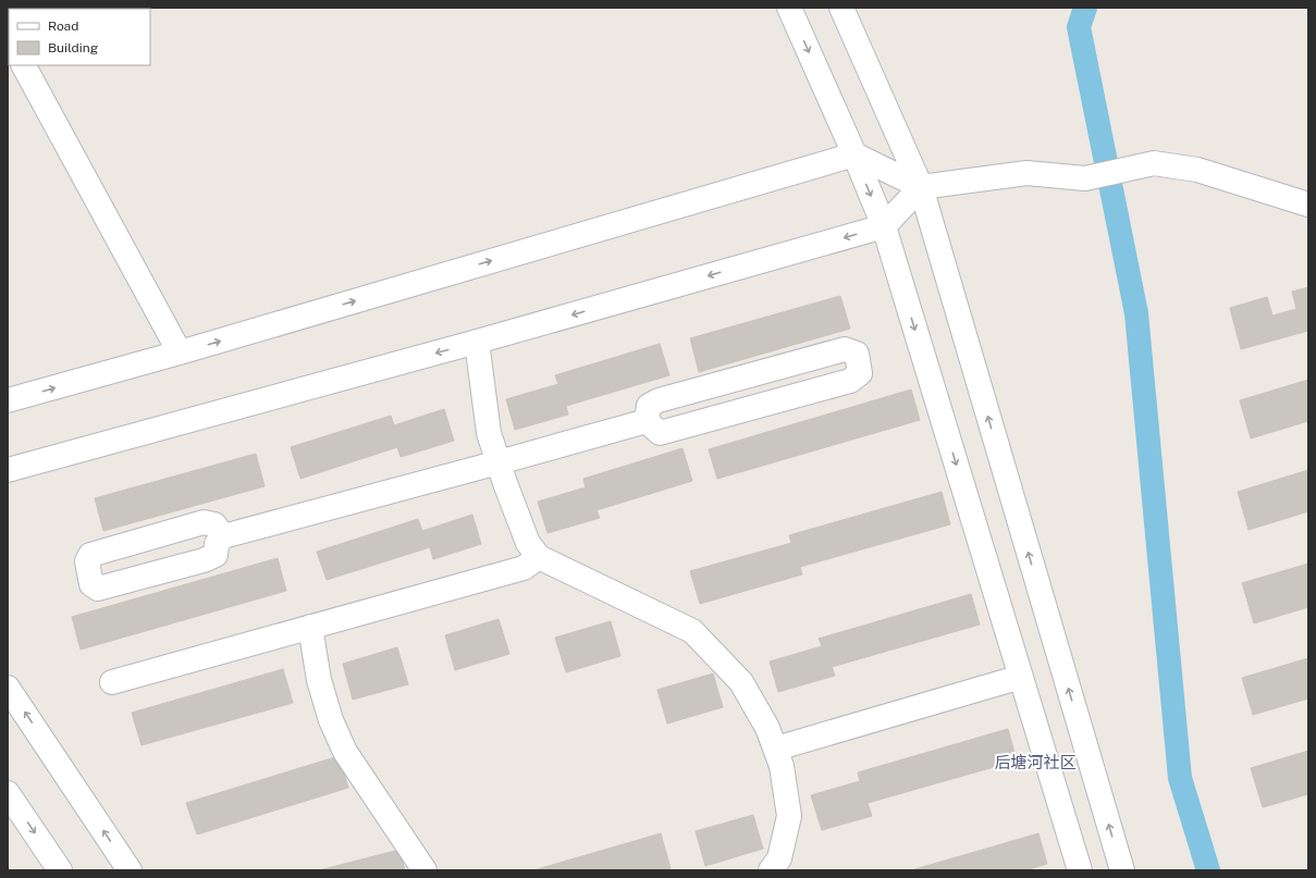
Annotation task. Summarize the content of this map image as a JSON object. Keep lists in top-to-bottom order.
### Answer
{
  "districts": ["后塘河社区"],
  "legend": ["Road", "Building"]
}
